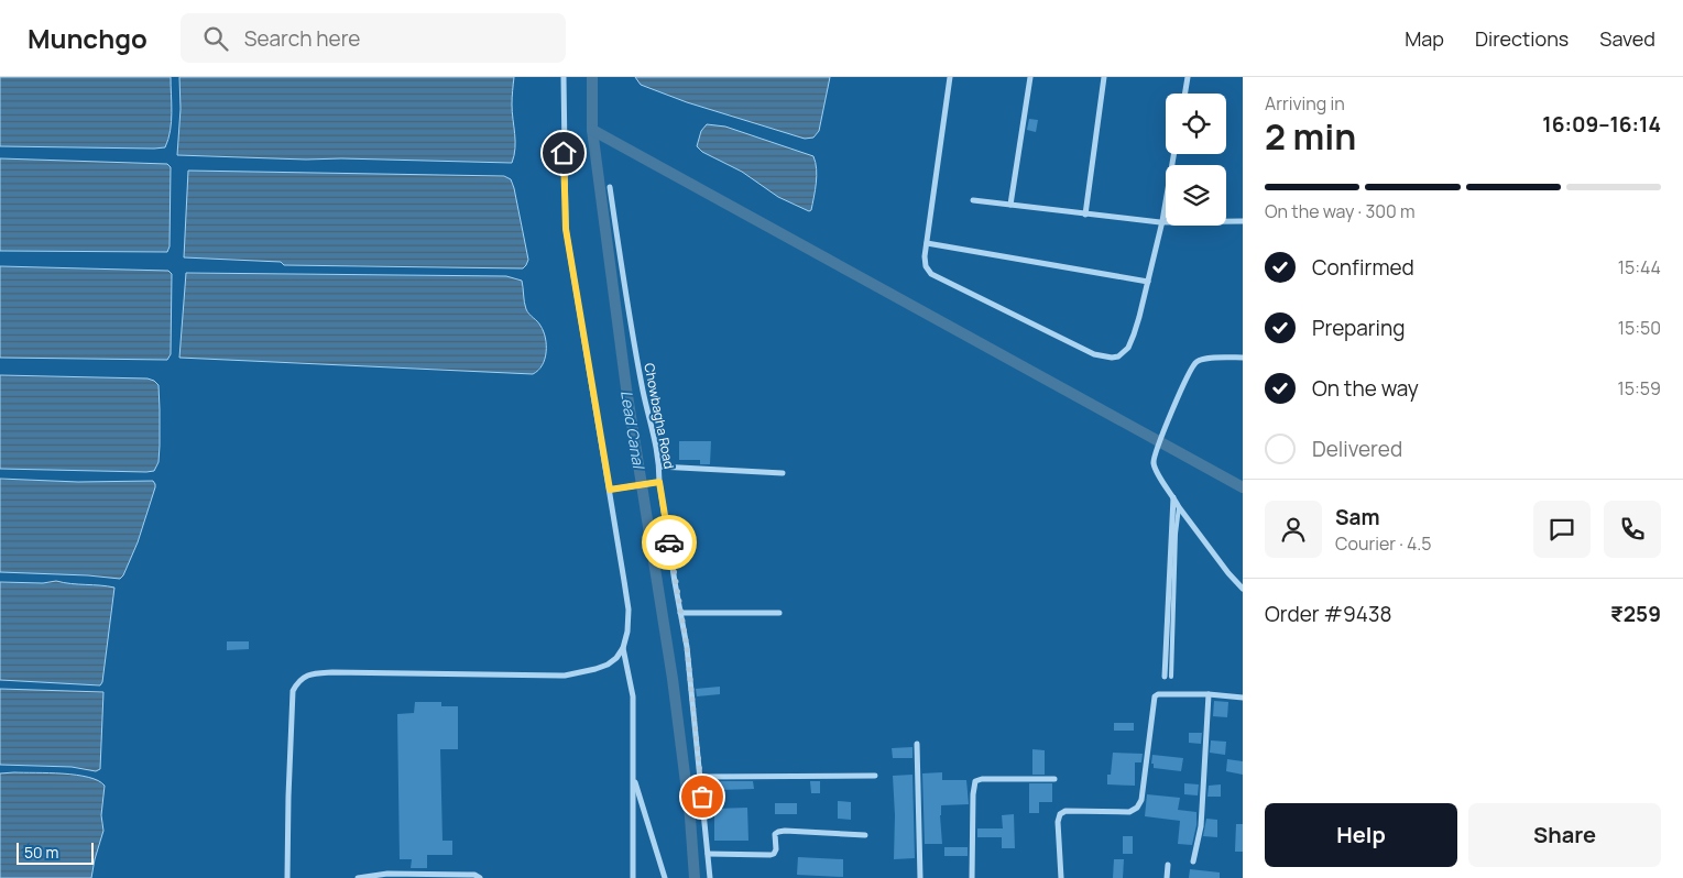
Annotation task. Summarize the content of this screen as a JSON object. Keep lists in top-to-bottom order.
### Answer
{
  "streets": {
    "street": ["Chowbagha Road"]
  },
  "water": ["Lead Canal"],
  "scale_bar": "50 m",
  "page": {
    "header": "Munchgo",
    "search": "Search here",
    "nav": ["Map", "Directions", "Saved"],
    "heading": ["2 min", "Arriving in", "16:09–16:14"],
    "panel": [
      "Sam",
      "Courier · 4.5",
      "Order #9438",
      "₹259"
    ],
    "bar": "On the way · 300 m",
    "list": [
      ["Confirmed", "15:44"],
      ["Preparing", "15:50"],
      ["On the way", "15:59"],
      "Delivered"
    ],
    "buttons": ["Help", "Share"],
    "scale": "50 m"
  }
}
